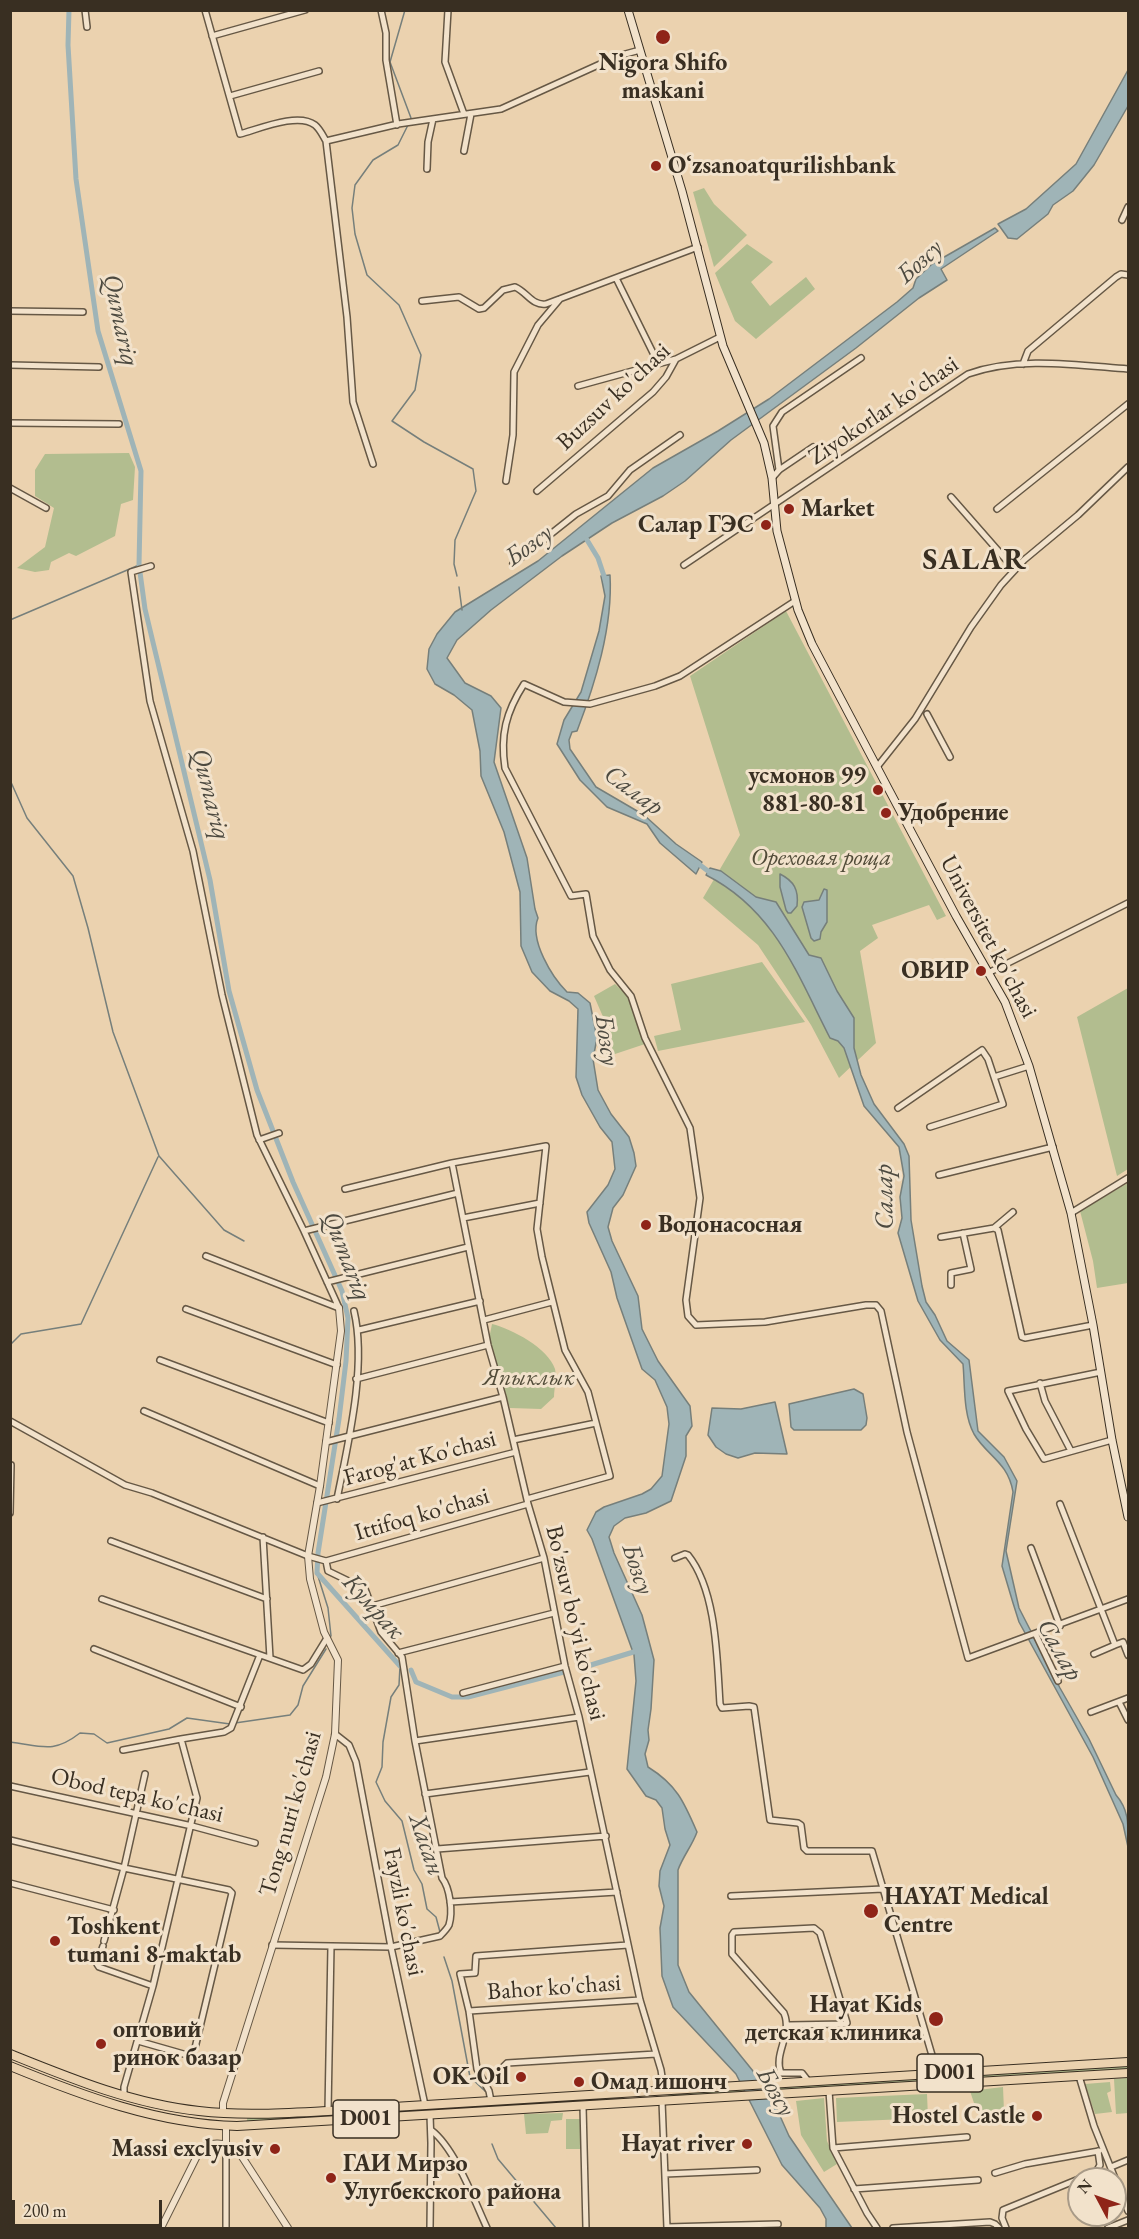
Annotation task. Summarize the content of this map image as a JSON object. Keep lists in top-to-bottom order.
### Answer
{
  "streets": {
    "highway": ["D001"],
    "main road": ["Universitet ko'chasi"],
    "street": [
      "Buzsuv ko'chasi",
      "Ziyokorlar ko'chasi",
      "Farog'at Ko'chasi",
      "Ittifoq ko'chasi",
      "Bo'zsuv bo'yi ko'chasi",
      "Obod tepa ko'chasi",
      "Tong nuri ko'chasi",
      "Fayzli ko'chasi",
      "Bahor ko'chasi"
    ]
  },
  "crossings": [
    ["Buzsuv ko'chasi", "Universitet ko'chasi"],
    ["Ziyokorlar ko'chasi", "Universitet ko'chasi"],
    ["Farog'at Ko'chasi", "Bo'zsuv bo'yi ko'chasi"],
    ["Farog'at Ko'chasi", "Tong nuri ko'chasi"],
    ["Ittifoq ko'chasi", "Bo'zsuv bo'yi ko'chasi"],
    ["Bo'zsuv bo'yi ko'chasi", "Bahor ko'chasi"],
    ["Bo'zsuv bo'yi ko'chasi", "D001"],
    ["Tong nuri ko'chasi", "Fayzli ko'chasi"],
    ["Tong nuri ko'chasi", "D001"],
    ["Fayzli ko'chasi", "D001"]
  ],
  "districts": ["SALAR"],
  "water": [
    "Бозсу",
    "Qumariq",
    "Салар",
    "Кумрак",
    "Хасан"
  ],
  "parks": ["Ореховая роща", "Япыклык"],
  "places": [
    "Nigora Shifo maskani",
    "Oʻzsanoatqurilishbank",
    "Market",
    "Салар ГЭС",
    "усмонов 99 881-80-81",
    "Удобрение",
    "ОВИР",
    "Водонасосная",
    "HAYAT Medical Centre",
    "Toshkent tumani 8-maktab",
    "Hayat Kids детская клиника",
    "оптовий ринок базар",
    "OK-Oil",
    "Омад ишонч",
    "Hostel Castle",
    "Hayat river",
    "Massi exclyusiv",
    "ГАИ Мирзо Улугбекского района"
  ],
  "scale_bar": "200 m",
  "north": "top left"
}
